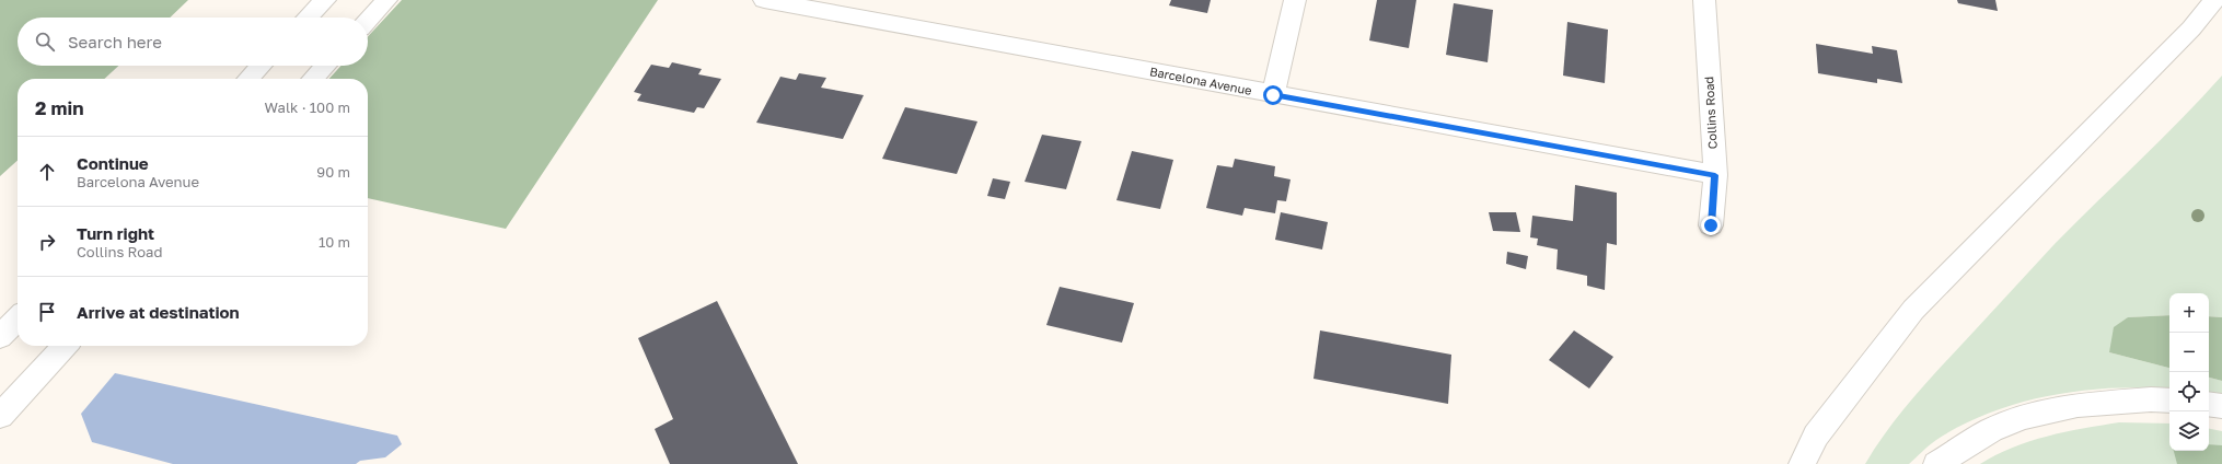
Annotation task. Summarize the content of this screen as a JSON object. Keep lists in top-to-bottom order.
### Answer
{
  "streets": {
    "main road": ["Barcelona Avenue", "Collins Road"]
  },
  "crossings": [
    ["Barcelona Avenue", "Collins Road"]
  ],
  "page": {
    "search": "Search here",
    "heading": ["2 min", "Walk · 100 m"],
    "list": [
      ["Continue", "Barcelona Avenue", "90 m"],
      ["Turn right", "Collins Road", "10 m"],
      "Arrive at destination"
    ],
    "map_buttons": ["+", "−"]
  }
}
